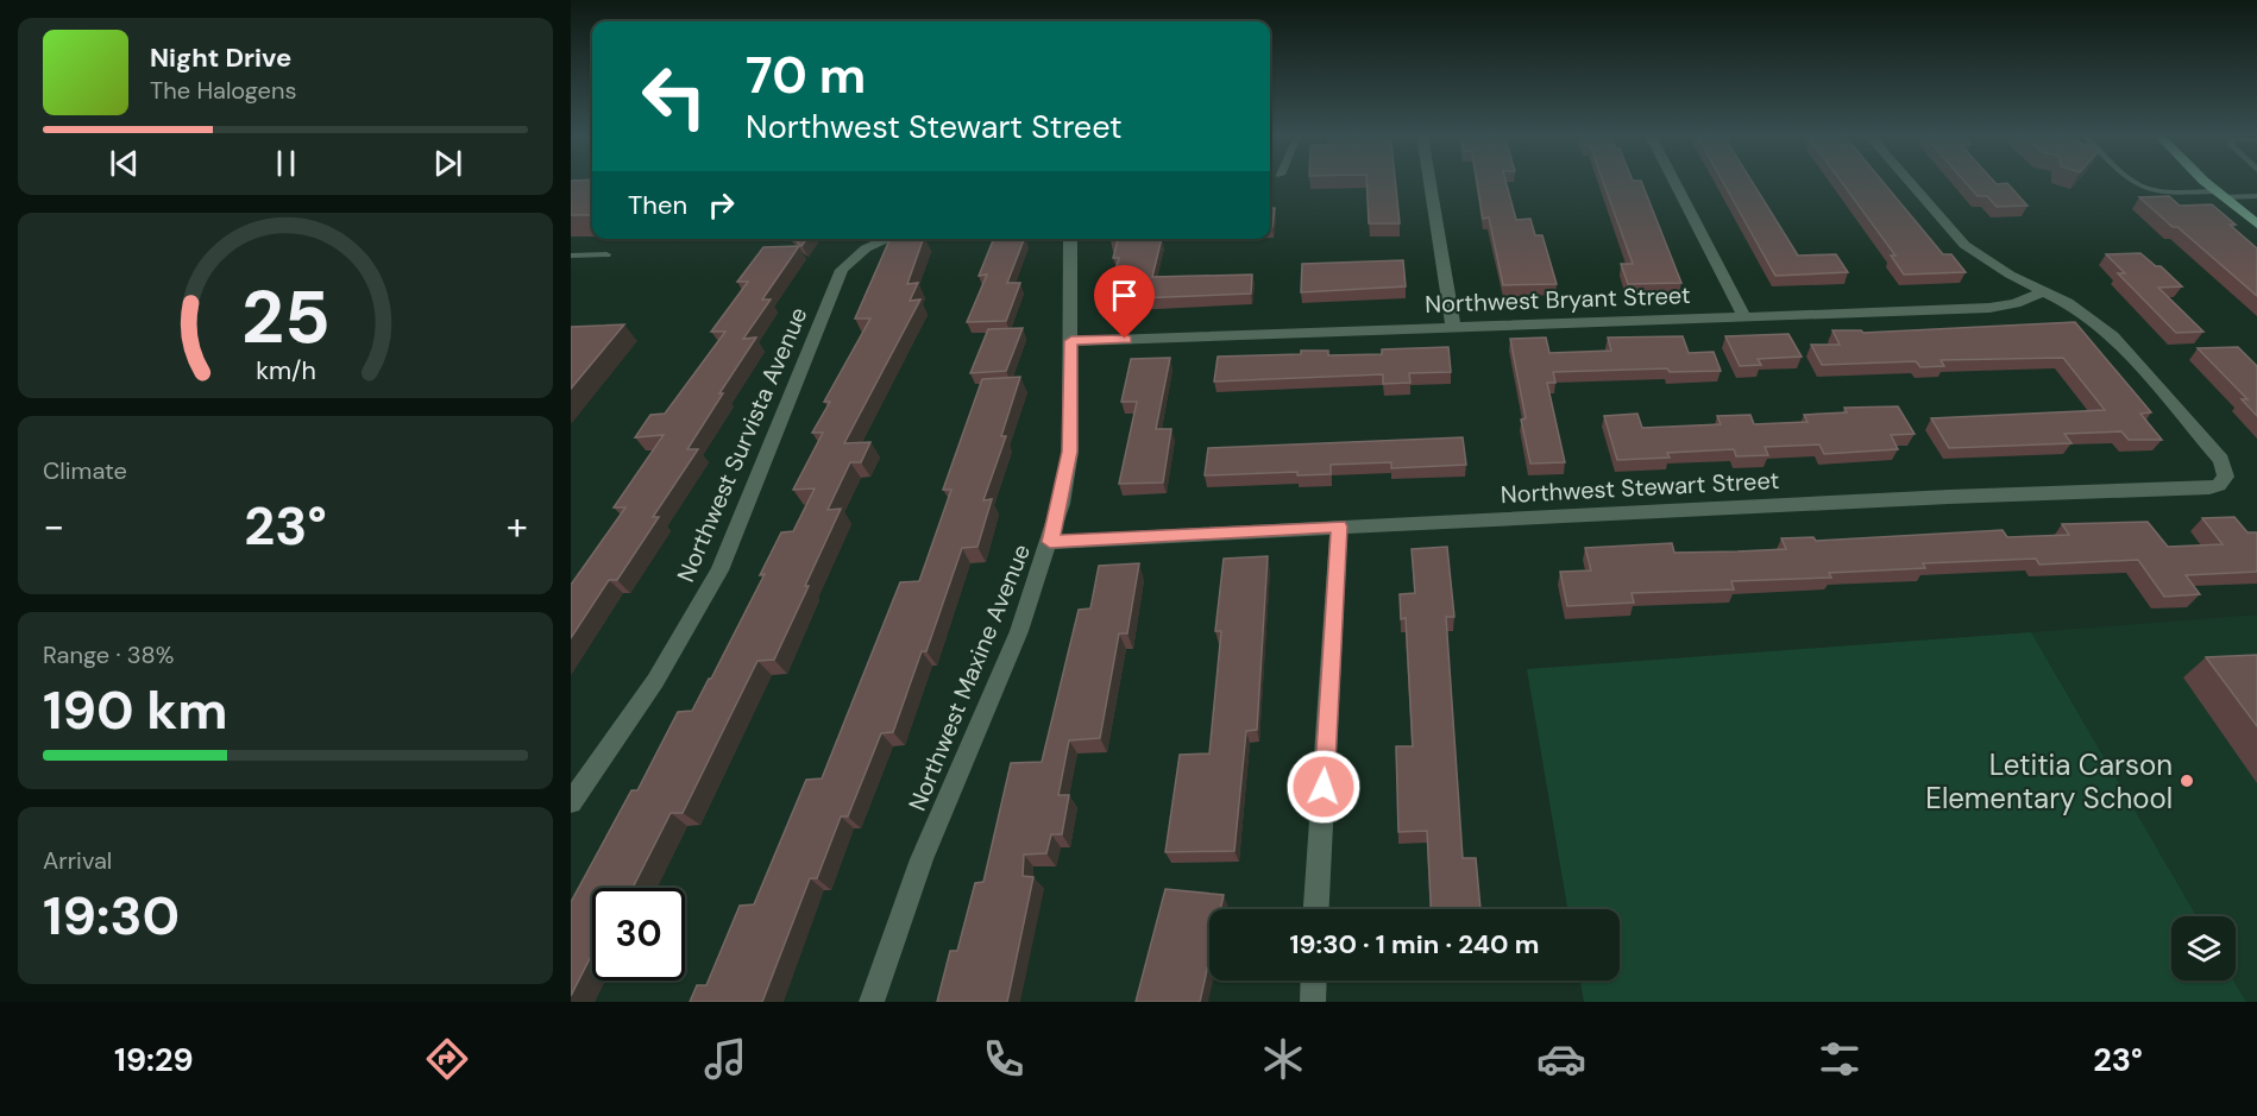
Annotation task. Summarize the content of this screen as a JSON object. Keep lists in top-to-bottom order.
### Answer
{
  "streets": {
    "street": [
      "Northwest Bryant Street",
      "Northwest Survista Avenue",
      "Northwest Stewart Street",
      "Northwest Maxine Avenue"
    ]
  },
  "crossings": [
    ["Northwest Bryant Street", "Northwest Stewart Street"],
    ["Northwest Bryant Street", "Northwest Maxine Avenue"],
    ["Northwest Stewart Street", "Northwest Maxine Avenue"]
  ],
  "places": ["Letitia Carson Elementary School"],
  "page": {
    "turn": ["70 m", "Northwest Stewart Street"],
    "song": ["Night Drive", "The Halogens"],
    "then": "Then",
    "tile": [
      "Climate",
      ["Range · 38%", "190 km"],
      ["Arrival", "19:30"]
    ],
    "heat": ["−", "23°", "+"],
    "limit": "30",
    "trip": "19:30 · 1 min · 240 m",
    "tabs": ["19:29", "23°"],
    "gauge": ["25", "km/h"]
  }
}
